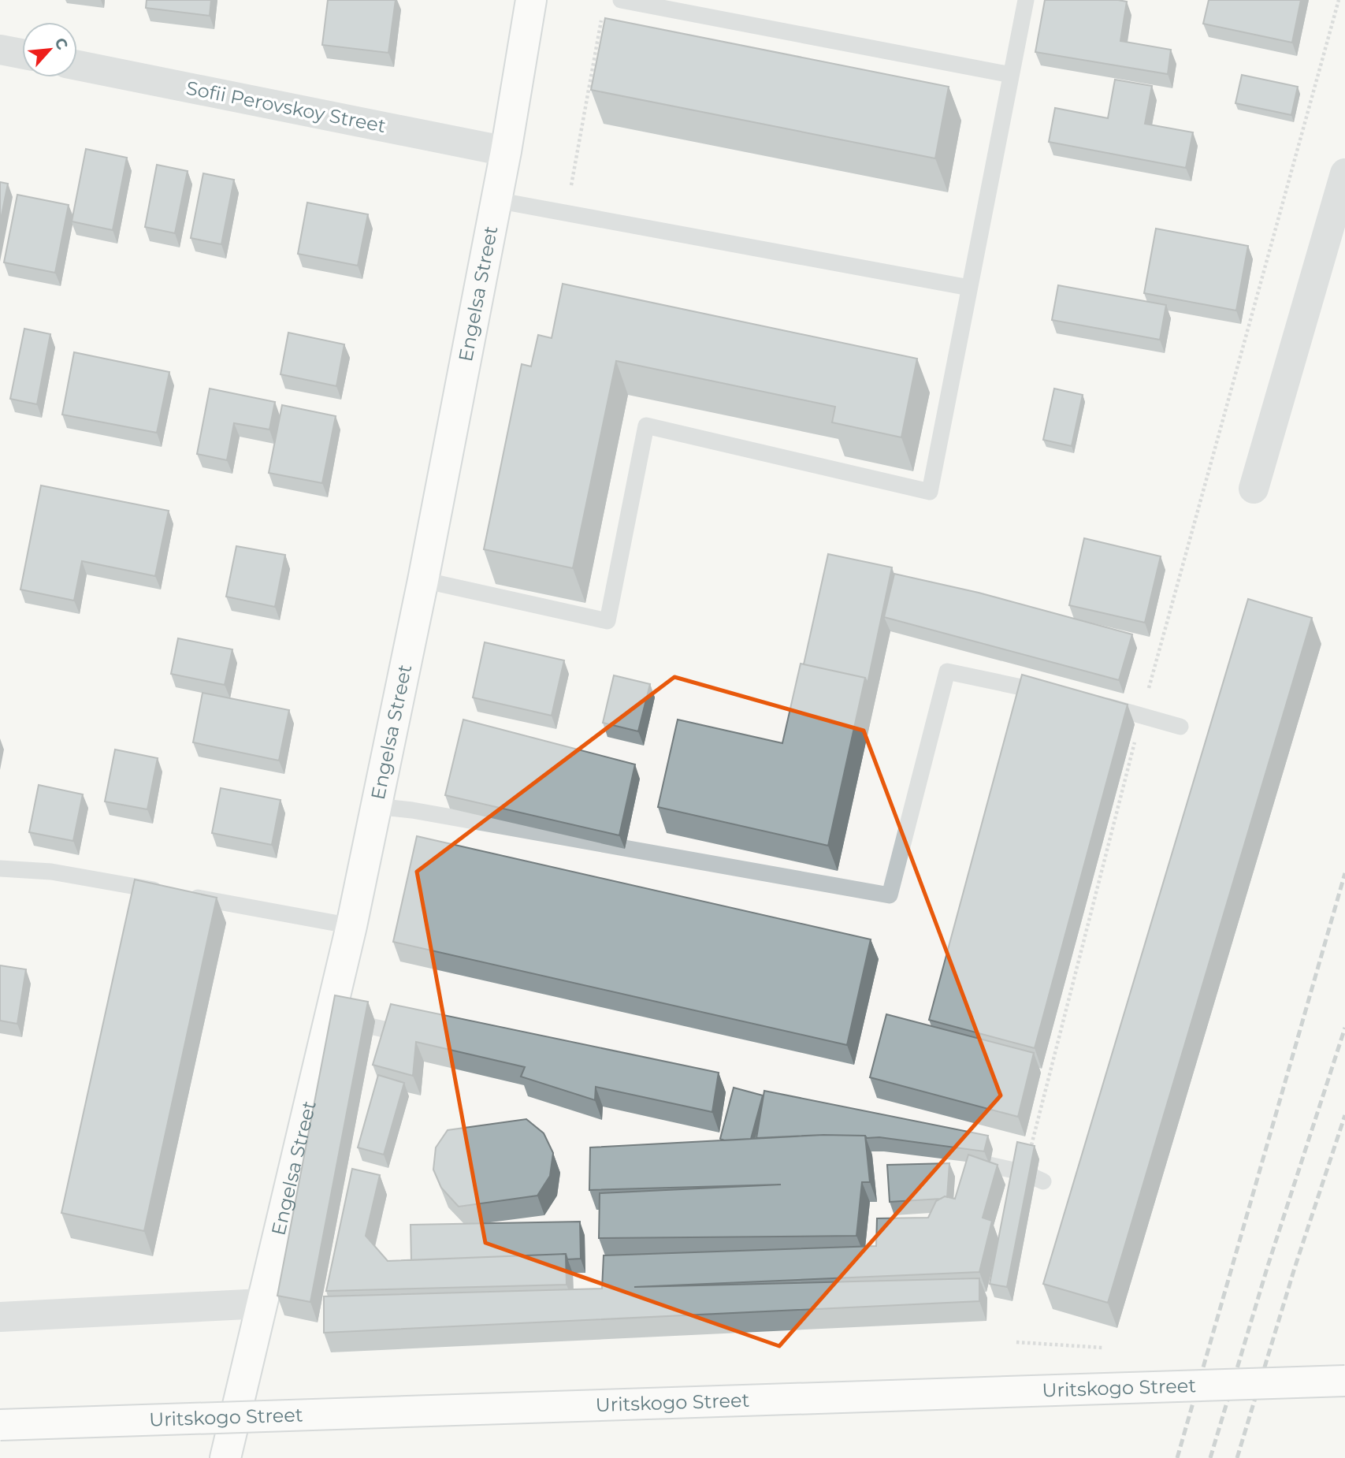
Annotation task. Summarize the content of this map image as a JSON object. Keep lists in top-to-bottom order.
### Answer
{
  "streets": {
    "street": ["Sofii Perovskoy Street", "Engelsa Street", "Uritskogo Street"]
  },
  "crossings": [
    ["Sofii Perovskoy Street", "Engelsa Street"]
  ],
  "north": "top right"
}
